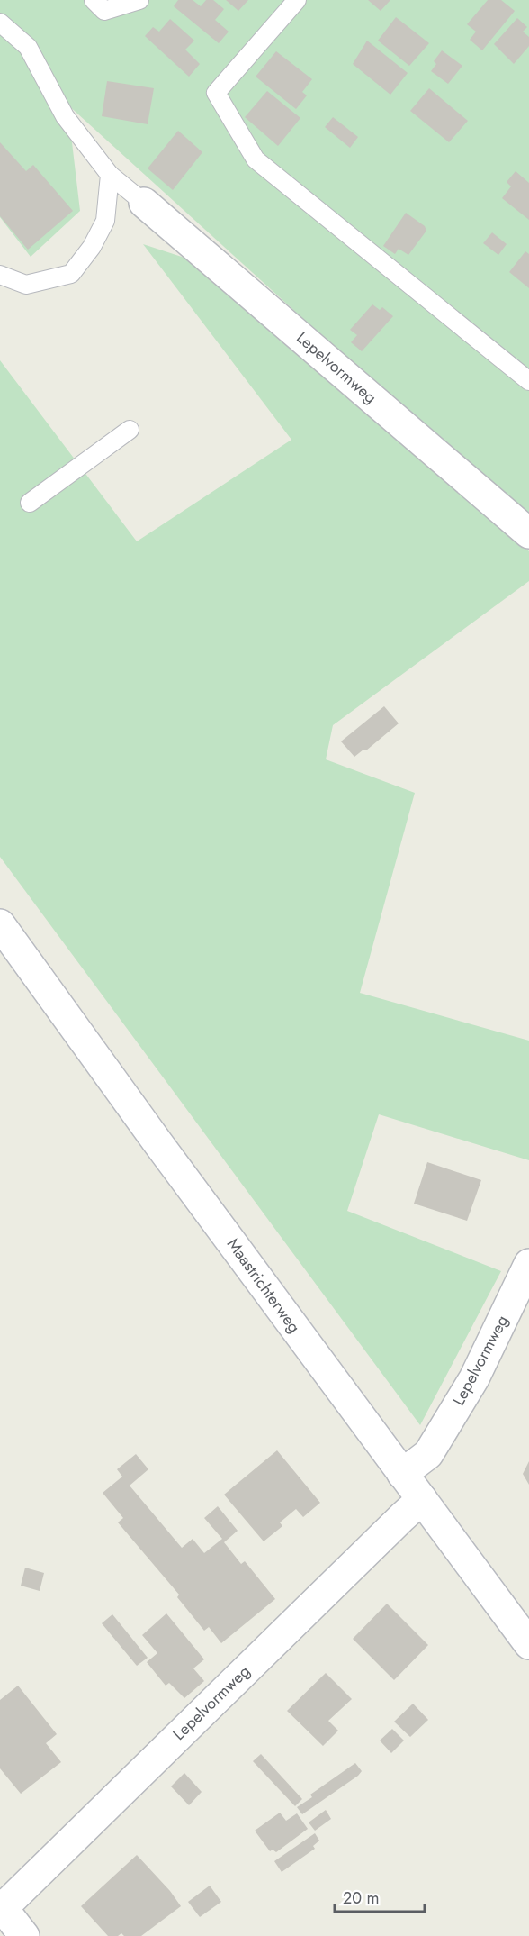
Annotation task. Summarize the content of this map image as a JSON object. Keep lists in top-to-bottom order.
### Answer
{
  "streets": {
    "street": ["Lepelvormweg", "Maastrichterweg"]
  },
  "crossings": [
    ["Lepelvormweg", "Maastrichterweg"]
  ],
  "scale_bar": "20 m"
}
